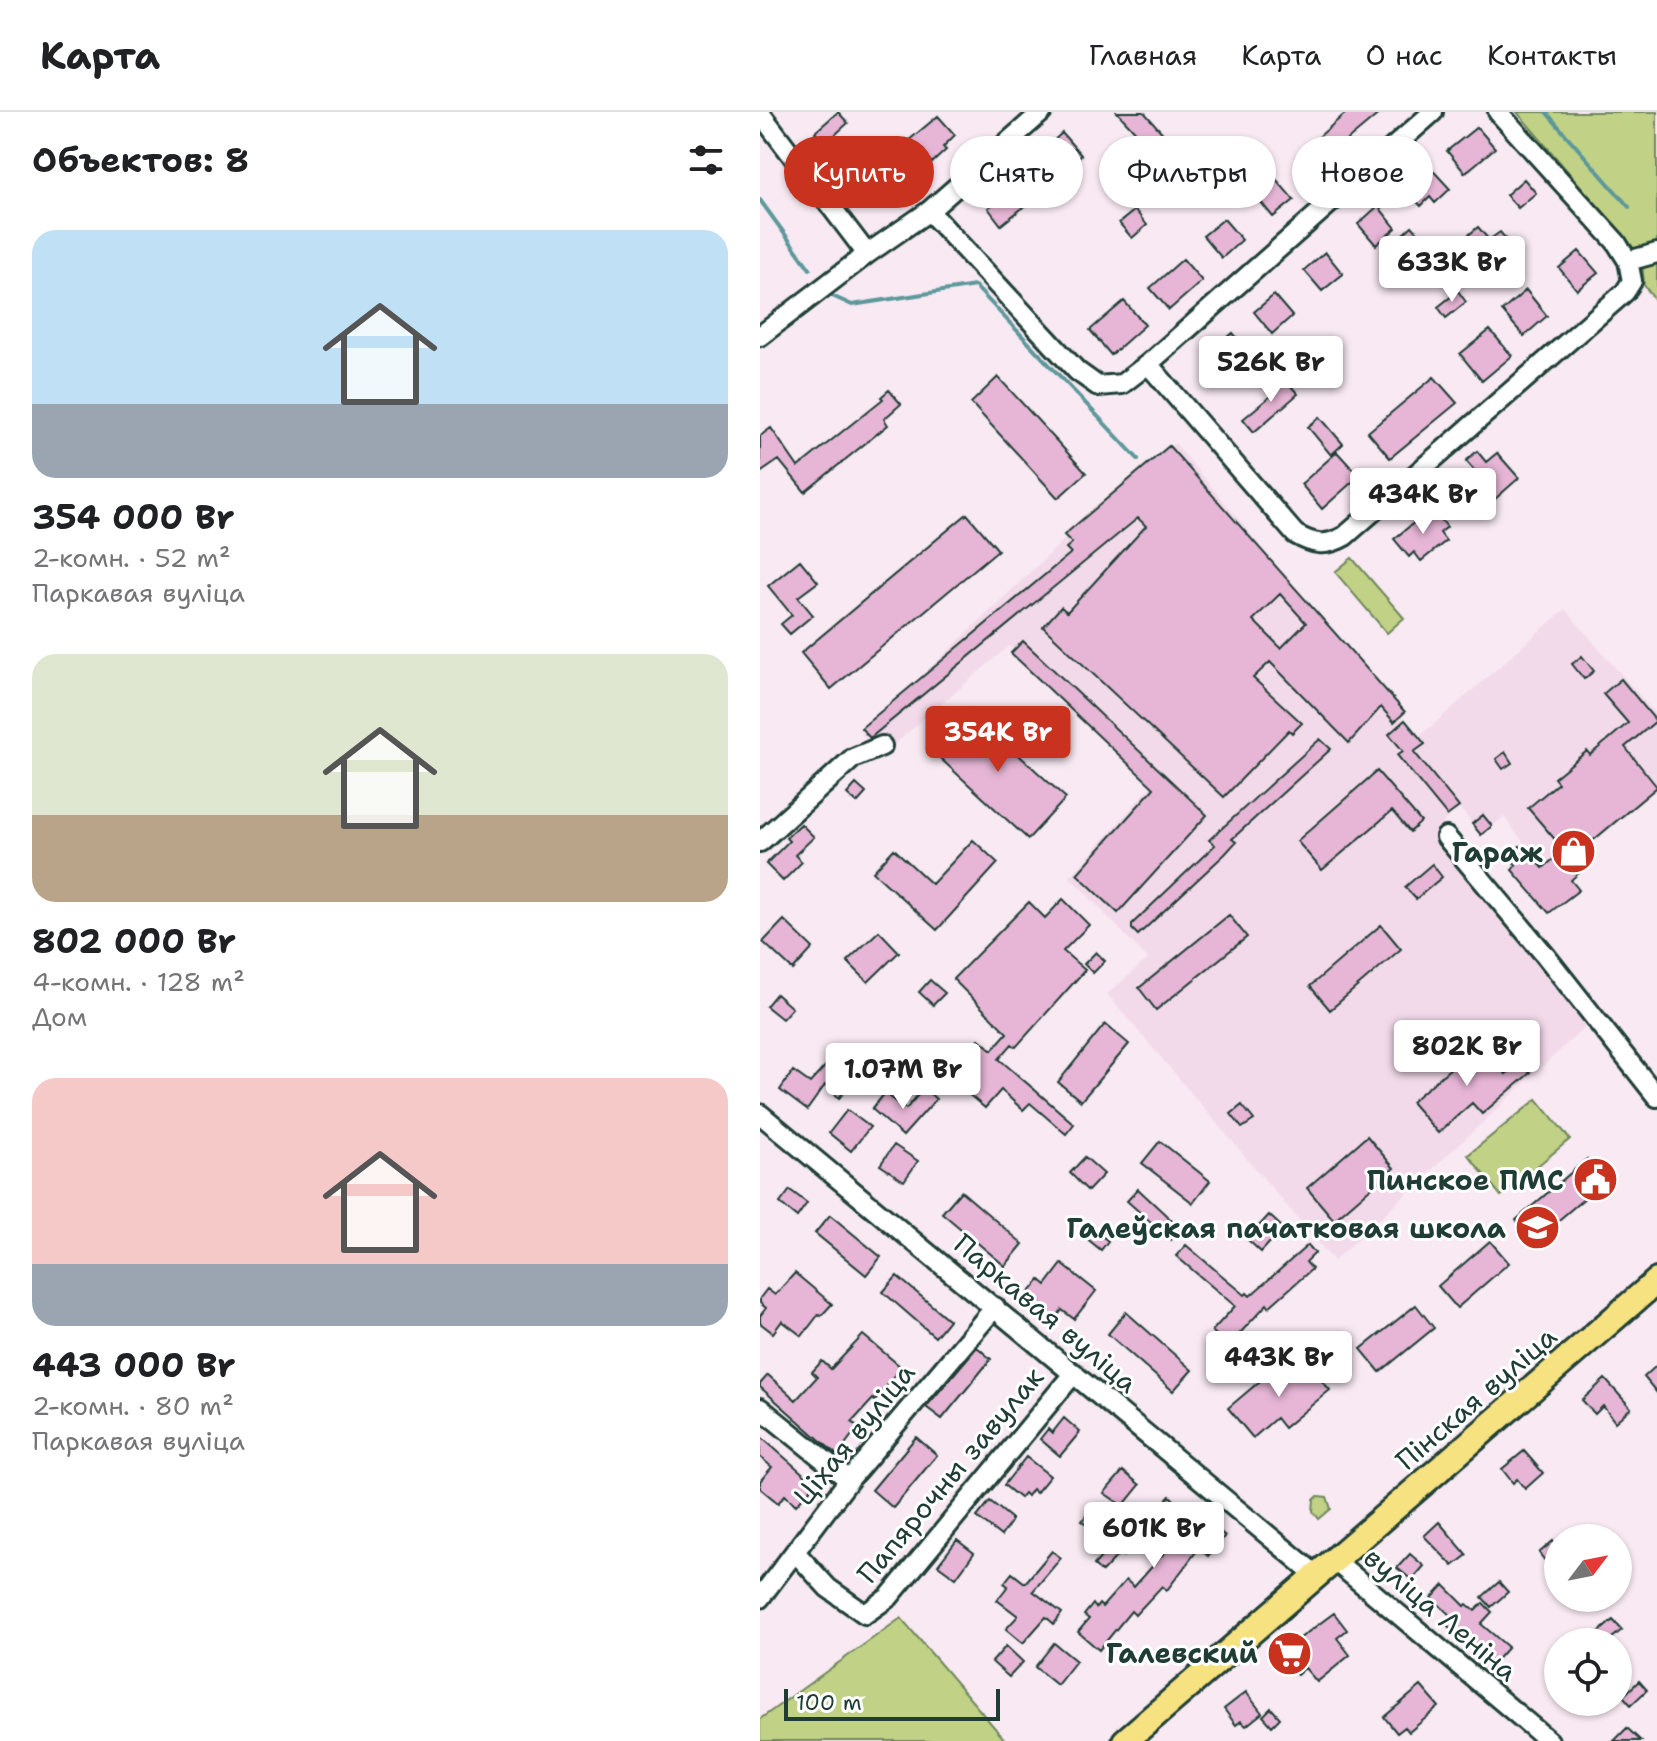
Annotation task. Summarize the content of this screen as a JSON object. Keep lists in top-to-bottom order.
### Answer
{
  "streets": {
    "main road": ["Пінская вуліца"],
    "street": [
      "Паркавая вуліца",
      "Ціхая вуліца",
      "Папярочны завулак",
      "вуліца Леніна"
    ]
  },
  "crossings": [
    ["Паркавая вуліца", "Пінская вуліца"],
    ["Паркавая вуліца", "Ціхая вуліца"],
    ["Паркавая вуліца", "Папярочны завулак"],
    ["Паркавая вуліца", "вуліца Леніна"],
    ["Пінская вуліца", "вуліца Леніна"],
    ["Ціхая вуліца", "Папярочны завулак"]
  ],
  "places": {
    "shop": ["Гараж"],
    "public building": ["Пинское ПМС"],
    "school or university": ["Галеўская пачатковая школа"],
    "supermarket": ["Галевский"]
  },
  "scale_bar": "100 m",
  "north": "top right",
  "page": {
    "header": "Карта",
    "nav": [
      "Главная",
      "Карта",
      "О нас",
      "Контакты"
    ],
    "heading": "Объектов: 8",
    "chip": [
      "Купить",
      "Снять",
      "Фильтры",
      "Новое"
    ],
    "list": [
      {
        "name": "354 000 Br",
        "note": "2-комн. · 52 m² · Паркавая вуліца"
      },
      {
        "name": "802 000 Br",
        "note": "4-комн. · 128 m² · Дом"
      },
      {
        "name": "443 000 Br",
        "note": "2-комн. · 80 m² · Паркавая вуліца"
      }
    ],
    "price": [
      "633K Br",
      "526K Br",
      "434K Br",
      "354K Br",
      "802K Br",
      "1.07M Br",
      "443K Br",
      "601K Br"
    ],
    "scale": "100 m"
  }
}
